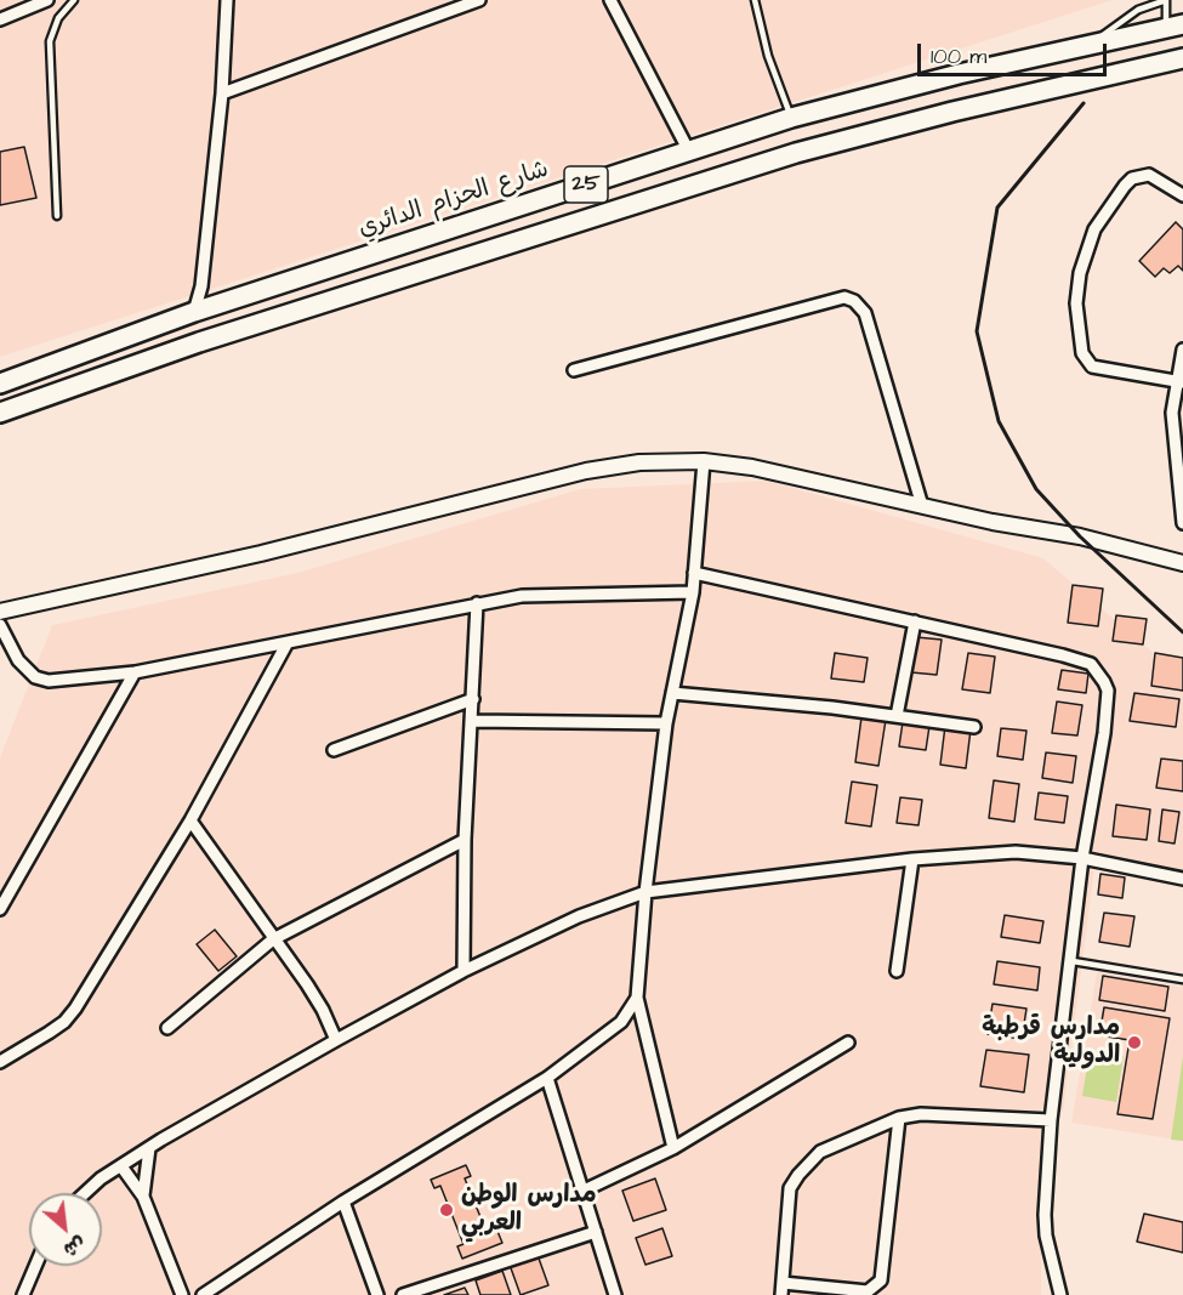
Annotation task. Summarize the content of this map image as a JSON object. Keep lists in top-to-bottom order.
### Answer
{
  "streets": {
    "highway": ["25", "شارع الحزام الدائري"]
  },
  "places": ["مدارس قرطبة الدولية", "مدارس الوطن العربي"],
  "scale_bar": "100 m",
  "north": "bottom right"
}
